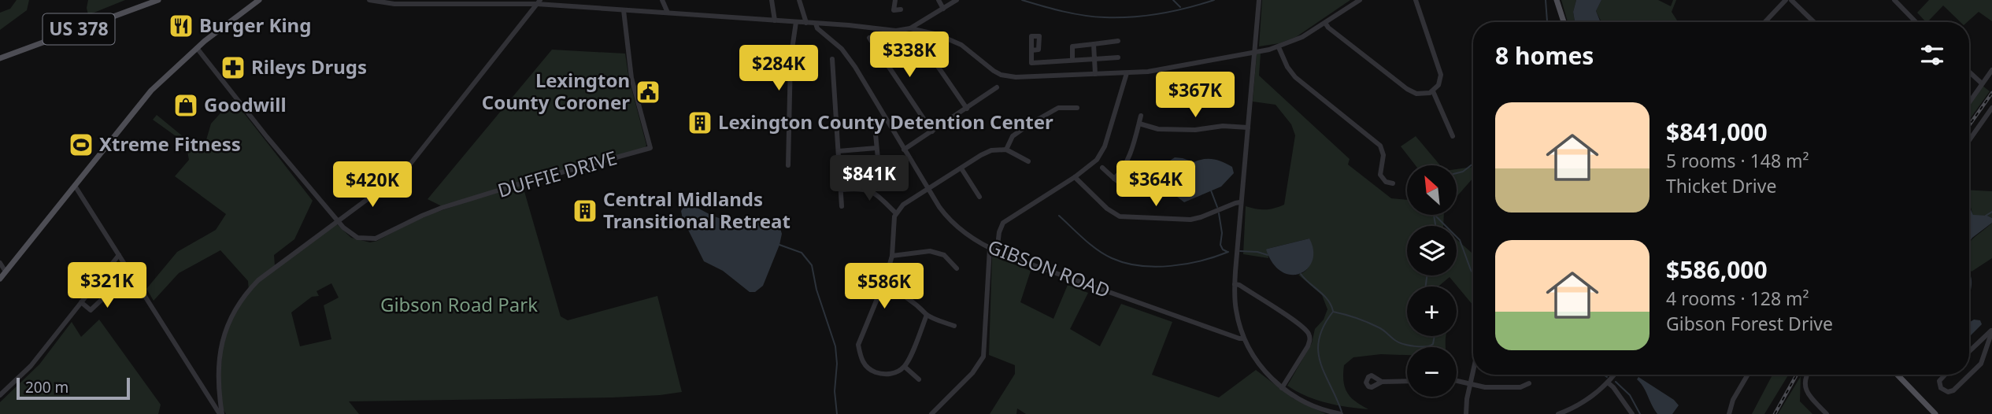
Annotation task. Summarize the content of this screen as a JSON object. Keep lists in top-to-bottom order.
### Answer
{
  "streets": {
    "main road": ["US 378"],
    "street": ["DUFFIE DRIVE", "GIBSON ROAD"]
  },
  "parks": ["Gibson Road Park"],
  "places": {
    "restaurant": ["Burger King"],
    "pharmacy": ["Rileys Drugs"],
    "public building": ["Lexington County Coroner"],
    "shop": ["Goodwill"],
    "building": ["Lexington County Detention Center", "Central Midlands Transitional Retreat"],
    "sports": ["Xtreme Fitness"]
  },
  "scale_bar": "200 m",
  "north": "top left",
  "page": {
    "heading": "8 homes",
    "price": [
      "$338K",
      "$284K",
      "$367K",
      "$841K",
      "$364K",
      "$420K",
      "$321K",
      "$586K"
    ],
    "list": [
      {
        "name": "$841,000",
        "note": "5 rooms · 148 m² · Thicket Drive"
      },
      {
        "name": "$586,000",
        "note": "4 rooms · 128 m² · Gibson Forest Drive"
      }
    ],
    "map_buttons": ["+", "−"],
    "scale": "200 m"
  }
}
